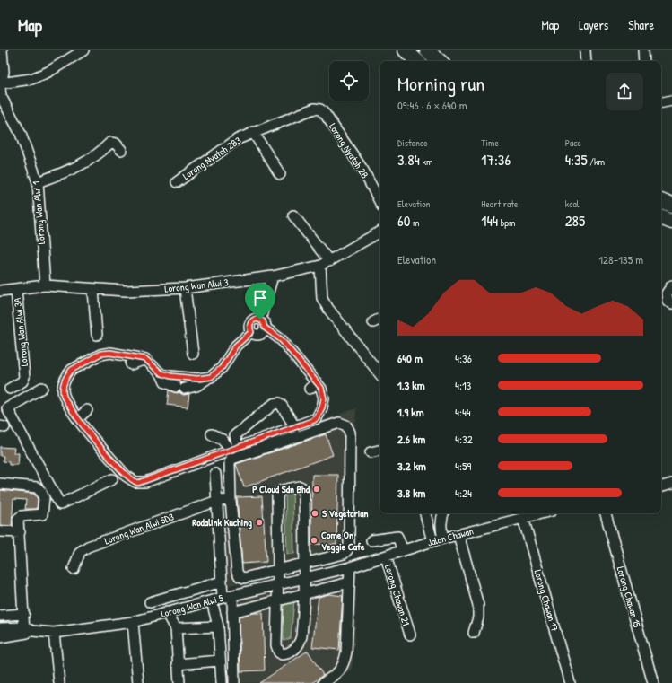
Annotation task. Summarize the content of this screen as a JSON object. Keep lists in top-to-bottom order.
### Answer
{
  "streets": {
    "street": [
      "Lorong Nyatoh 2B",
      "Lorong Nyatoh 2B3",
      "Lorong Wan Alwi 1",
      "Lorong Wan Alwi 3",
      "Lorong Wan Alwi 3A",
      "Lorong Wan Alwi 5D3",
      "Jalan Chawan",
      "Lorong Chawan 21",
      "Lorong Chawan 15",
      "Lorong Chawan 17",
      "Lorong Wan Alwi 5"
    ]
  },
  "crossings": [
    ["Lorong Nyatoh 2B", "Lorong Nyatoh 2B3"],
    ["Lorong Wan Alwi 1", "Lorong Wan Alwi 3"],
    ["Lorong Wan Alwi 3", "Lorong Wan Alwi 3A"],
    ["Jalan Chawan", "Lorong Chawan 21"],
    ["Jalan Chawan", "Lorong Chawan 17"],
    ["Jalan Chawan", "Lorong Wan Alwi 5"]
  ],
  "places": [
    "P Cloud Sdn Bhd",
    "S Vegetarian",
    "Rodalink Kuching",
    "Come On Veggie Cafe"
  ],
  "page": {
    "header": "Map",
    "nav": ["Map", "Layers", "Share"],
    "heading": ["Morning run", "09:46 · 6 × 640 m"],
    "stats": [
      ["Distance", "3.84 km"],
      ["Time", "17:36"],
      ["Pace", "4:35 /km"],
      ["Elevation", "60 m"],
      ["Heart rate", "144 bpm"],
      ["kcal", "285"]
    ],
    "chart": ["Elevation", "128–135 m"],
    "list": [
      {
        "name": "640 m",
        "note": "4:36"
      },
      {
        "name": "1.3 km",
        "note": "4:13"
      },
      {
        "name": "1.9 km",
        "note": "4:44"
      },
      {
        "name": "2.6 km",
        "note": "4:32"
      },
      {
        "name": "3.2 km",
        "note": "4:59"
      },
      {
        "name": "3.8 km",
        "note": "4:24"
      }
    ]
  }
}
